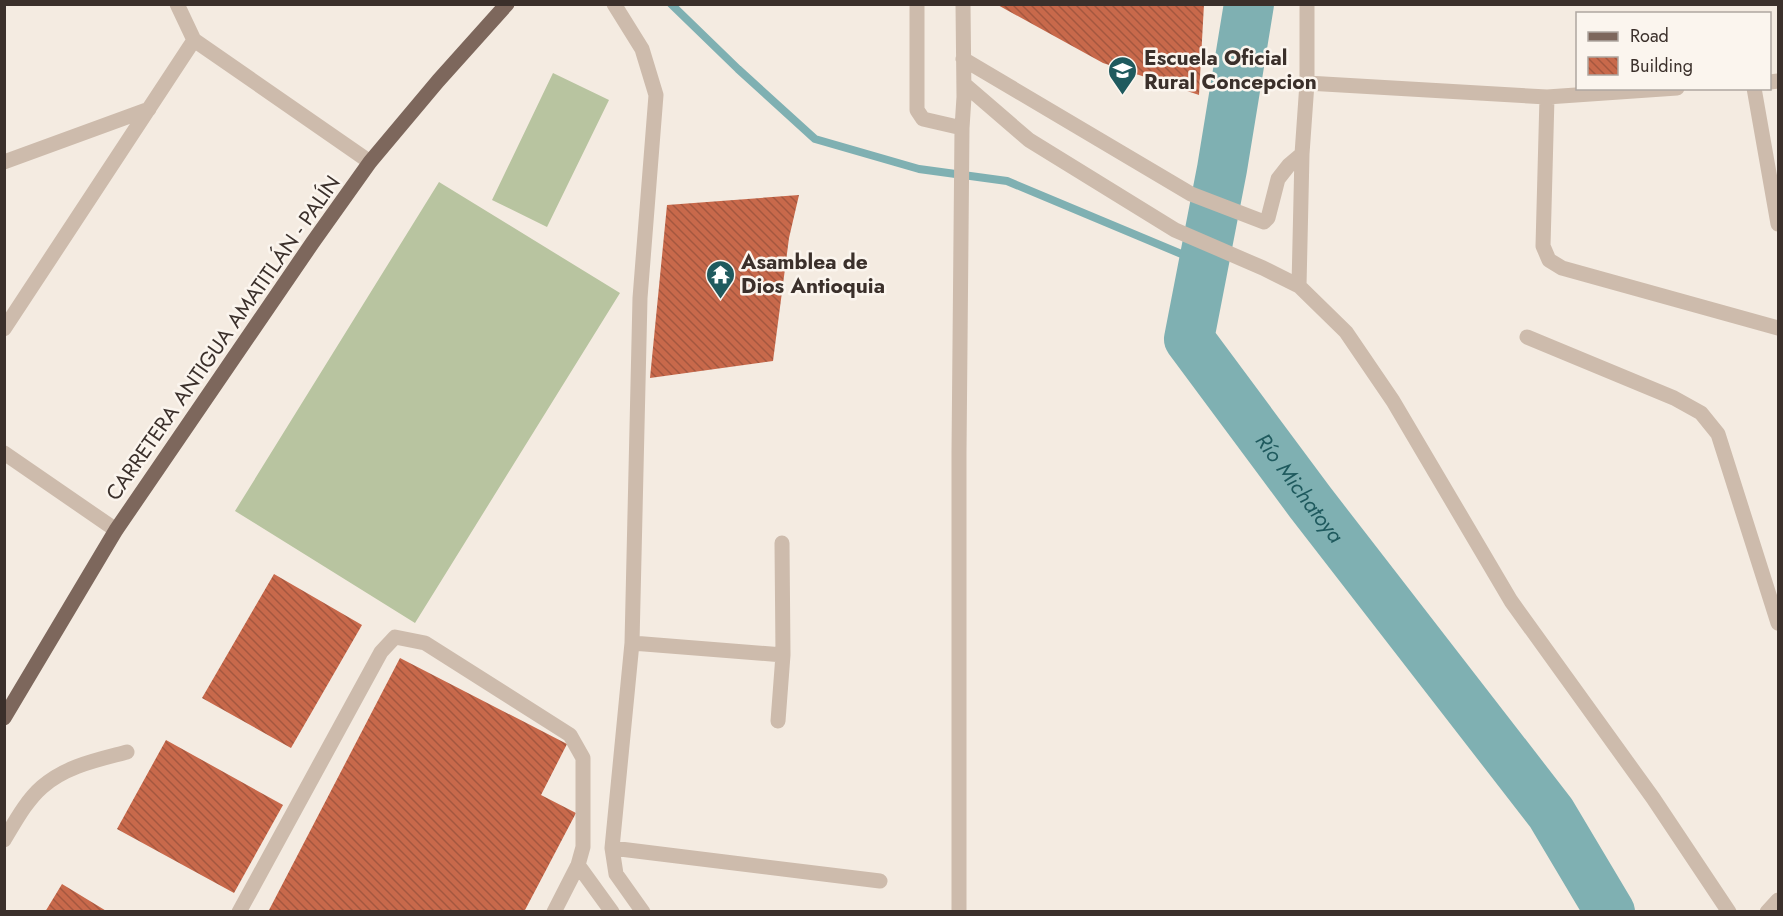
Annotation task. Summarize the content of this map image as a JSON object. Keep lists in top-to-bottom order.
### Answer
{
  "streets": {
    "main road": ["CARRETERA ANTIGUA AMATITLÁN - PALÍN"]
  },
  "water": ["Río Michatoya"],
  "places": {
    "school or university": ["Escuela Oficial Rural Concepcion"],
    "temple": ["Asamblea de Dios Antioquia"]
  },
  "legend": ["Road", "Building"]
}
